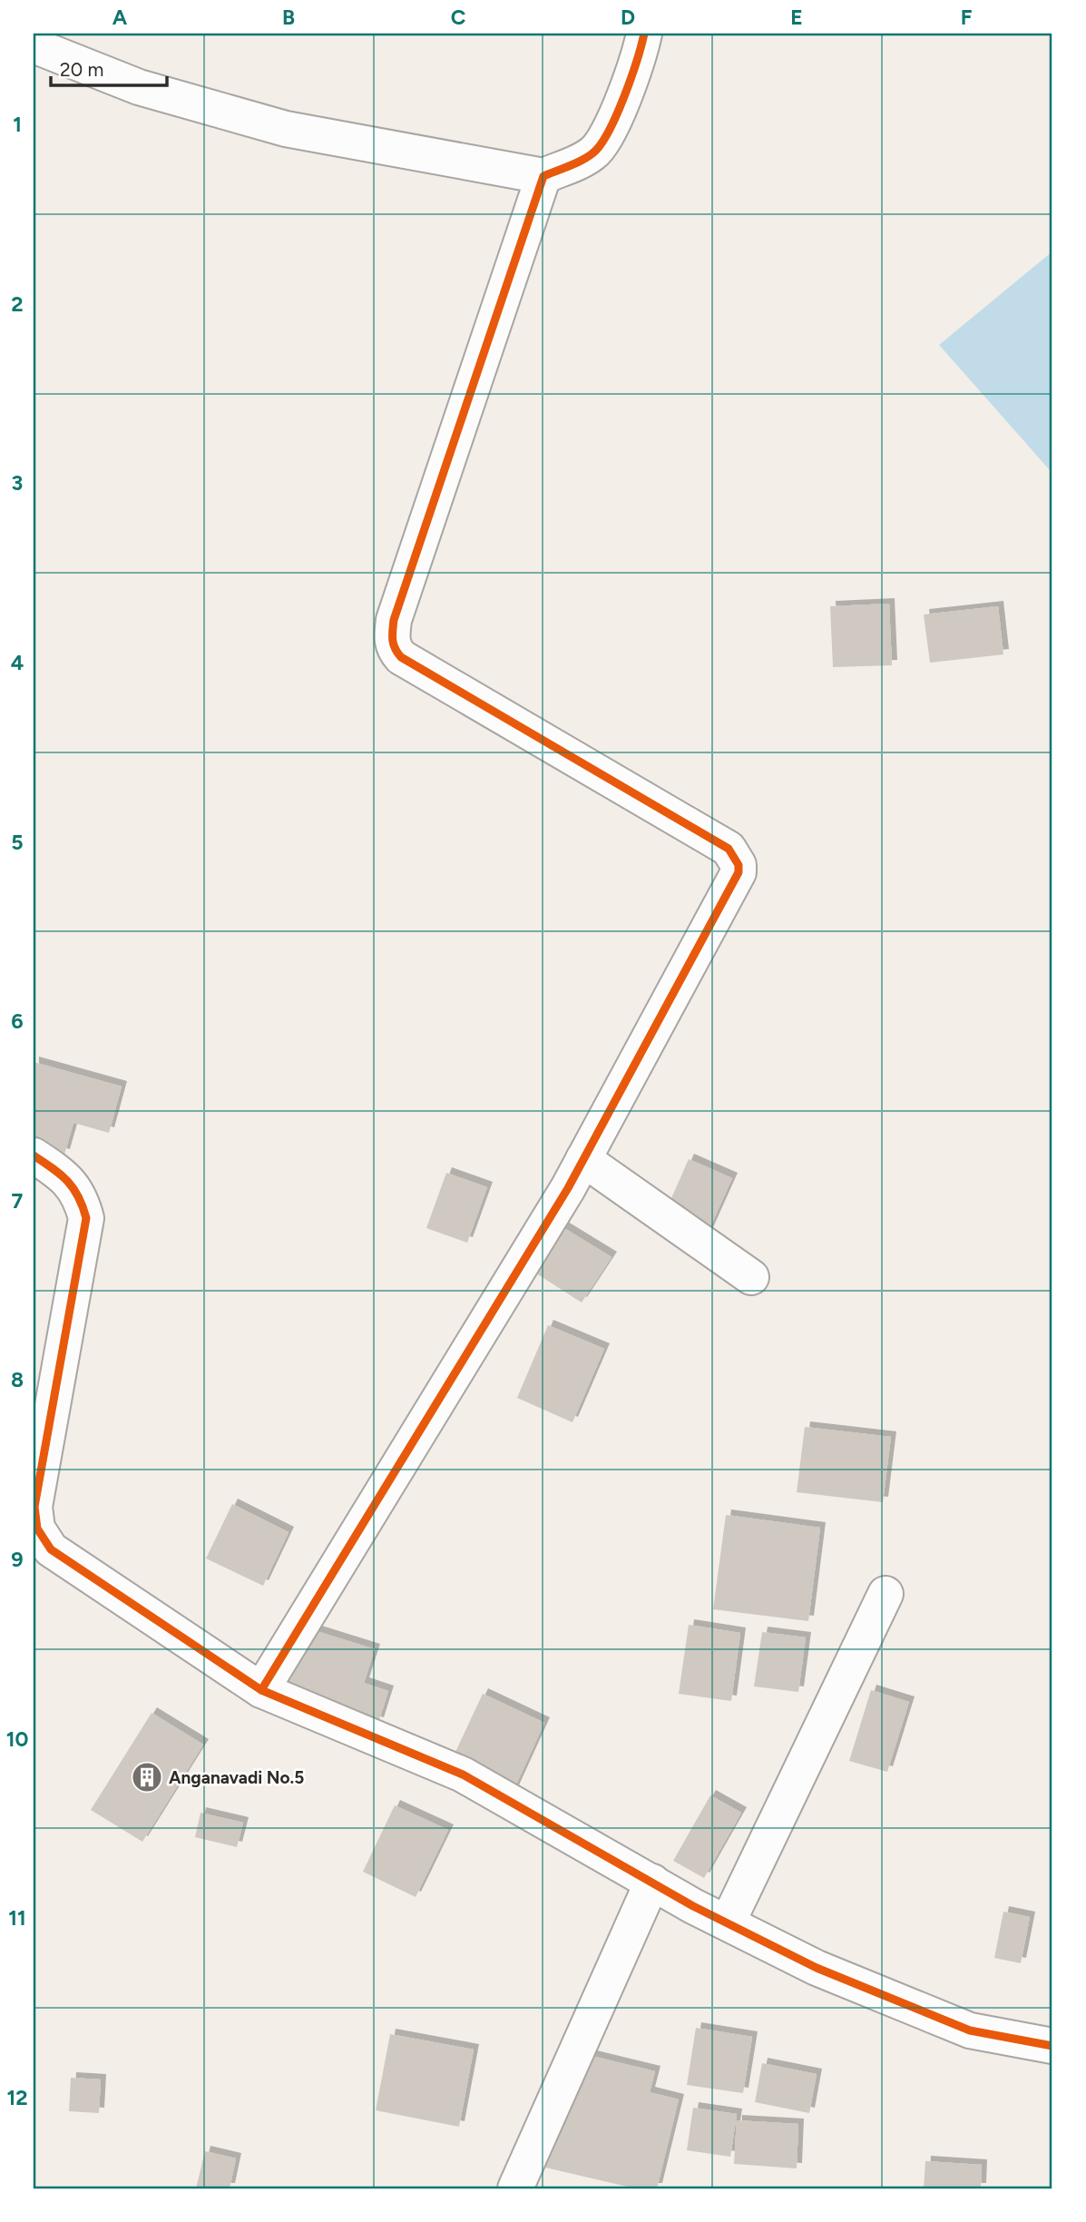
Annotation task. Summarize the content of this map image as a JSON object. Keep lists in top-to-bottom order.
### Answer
{
  "places": {
    "building": ["Anganavadi No.5"]
  },
  "scale_bar": "20 m",
  "grid": {
    "columns": [
      "A",
      "B",
      "C",
      "D",
      "E",
      "F"
    ],
    "rows": [
      "1",
      "2",
      "3",
      "4",
      "5",
      "6",
      "7",
      "8",
      "9",
      "10",
      "11",
      "12"
    ]
  }
}
